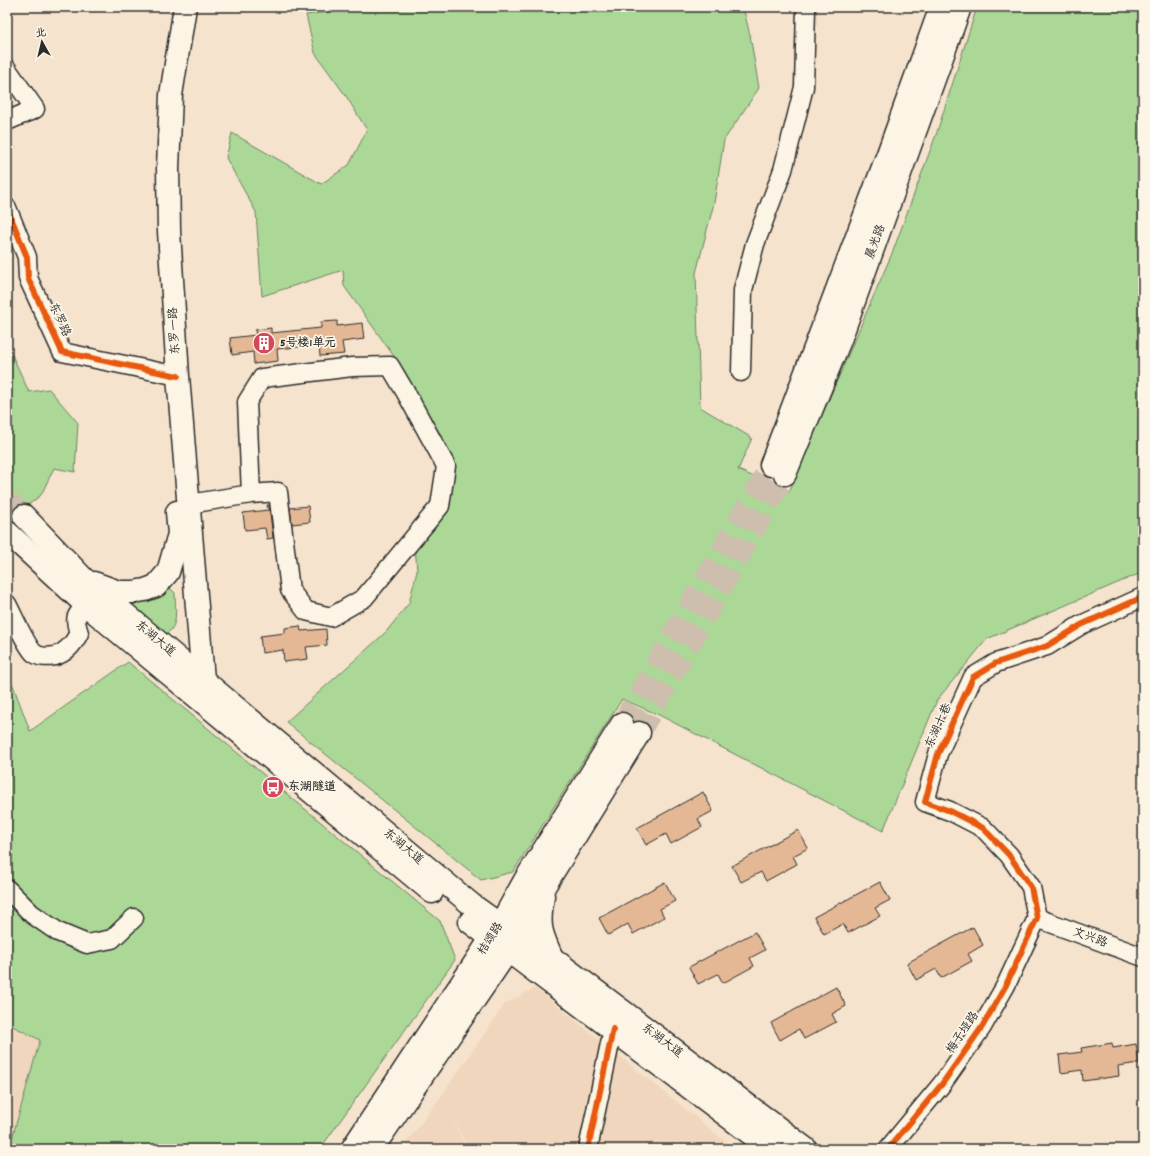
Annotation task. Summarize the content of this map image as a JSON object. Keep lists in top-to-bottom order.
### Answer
{
  "streets": {
    "main road": [
      "晨光路",
      "东罗一路",
      "东湖大道",
      "桔颂路"
    ],
    "street": [
      "东罗路",
      "东湖十巷",
      "文兴路",
      "梅子垭路"
    ]
  },
  "crossings": [
    ["东罗路", "东罗一路"],
    ["东罗一路", "东湖大道"],
    ["东湖大道", "桔颂路"],
    ["东湖十巷", "文兴路"],
    ["东湖十巷", "梅子垭路"],
    ["文兴路", "梅子垭路"]
  ],
  "places": {
    "building": ["5号楼1单元"],
    "bus stop": ["东湖隧道"]
  },
  "north": "top"
}
